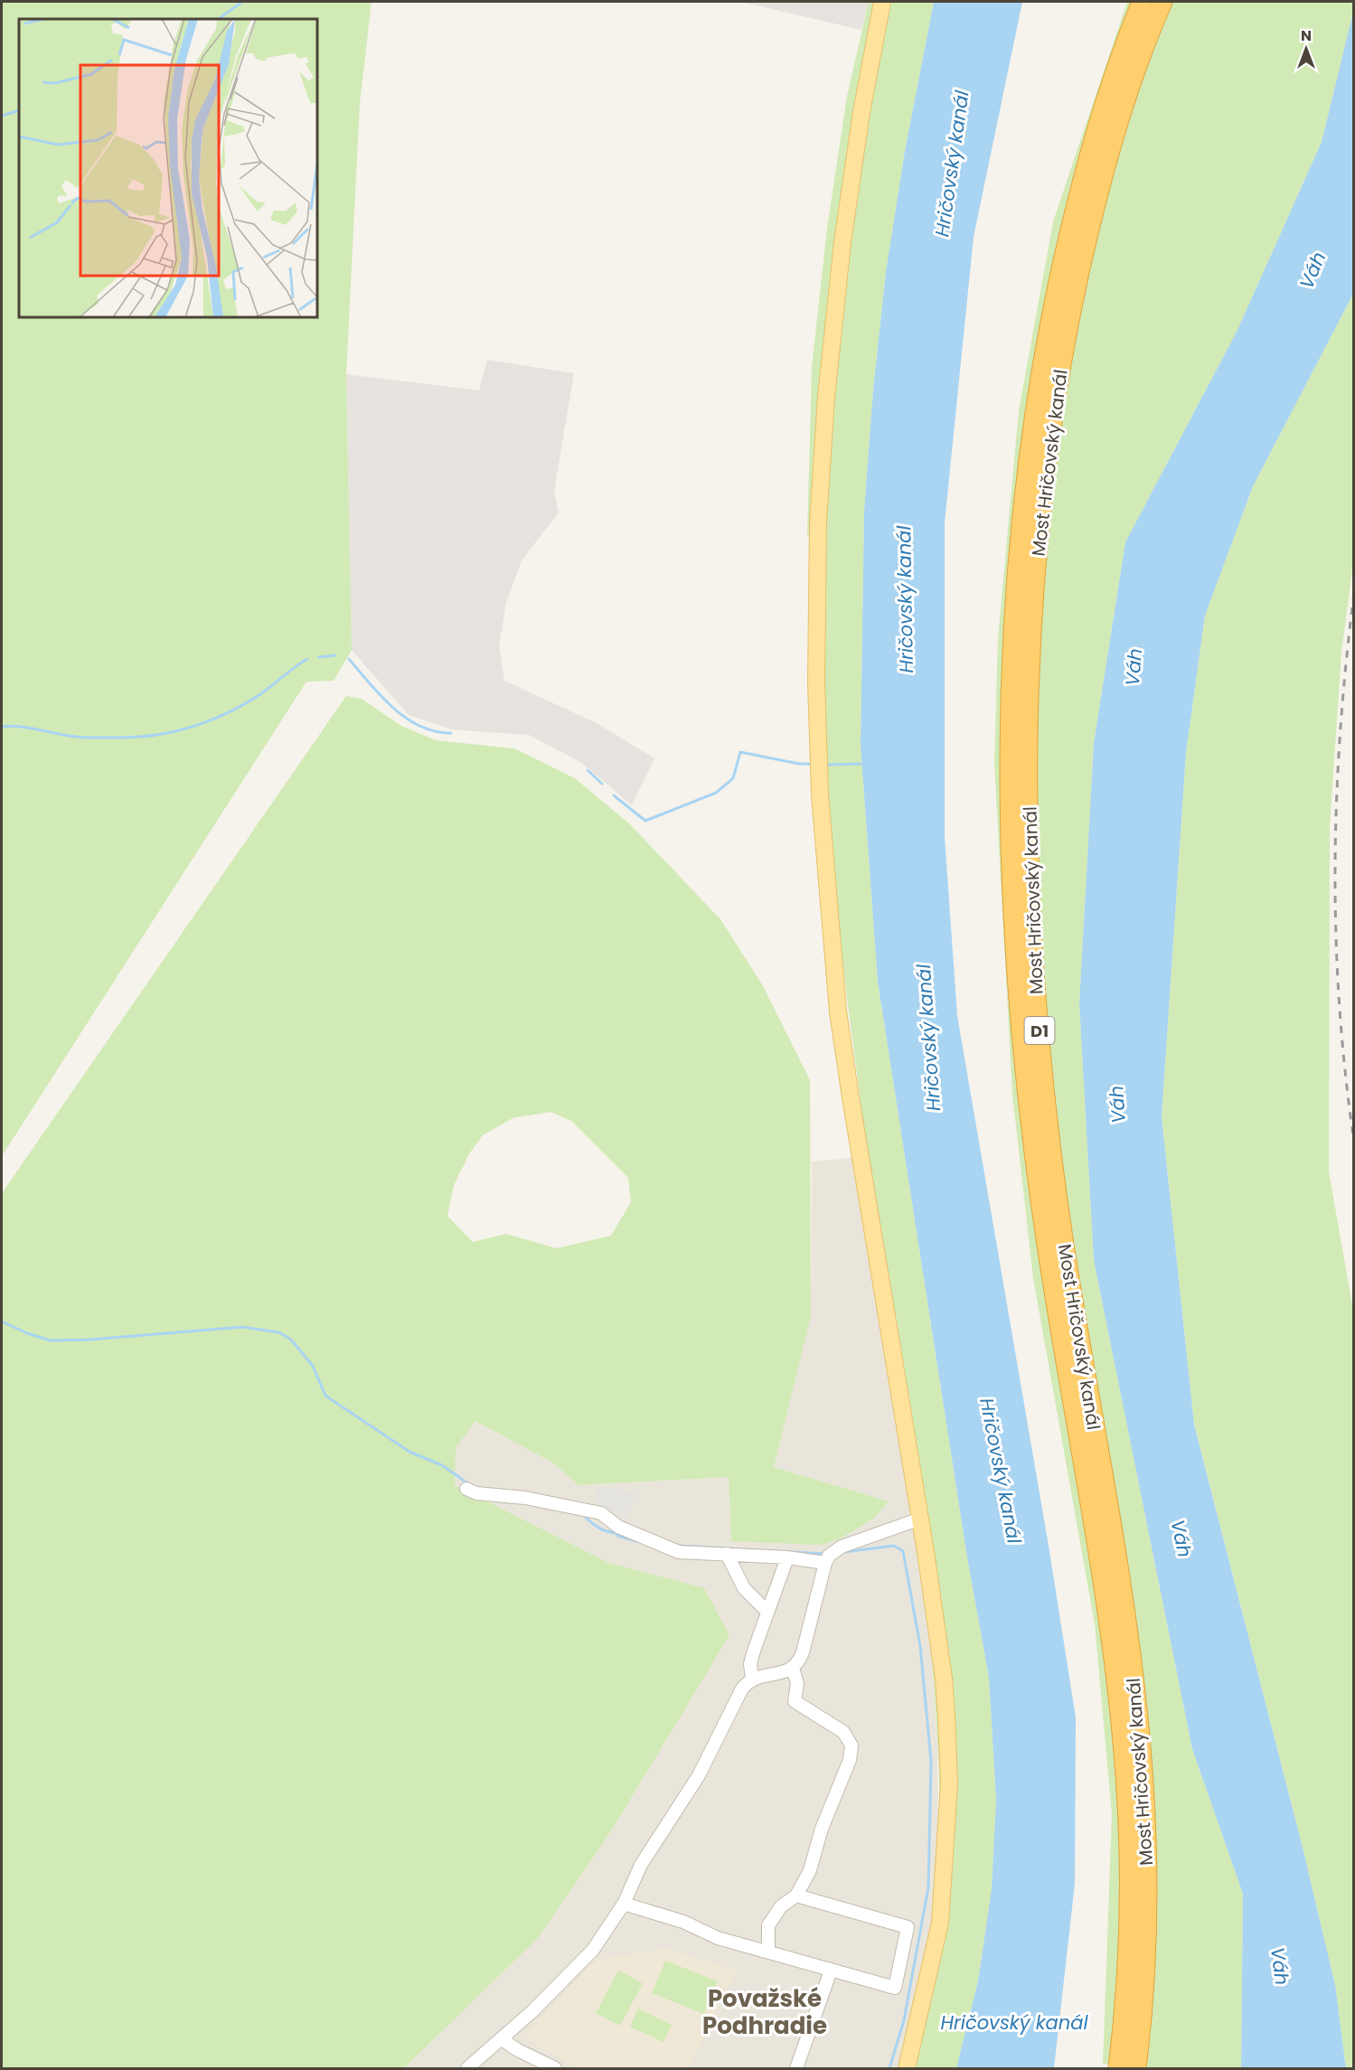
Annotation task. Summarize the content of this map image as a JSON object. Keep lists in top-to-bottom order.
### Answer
{
  "streets": {
    "highway": ["Most Hričovský kanál", "D1"]
  },
  "districts": ["Považské Podhradie"],
  "water": ["Hričovský kanál", "Váh"],
  "north": "top"
}
